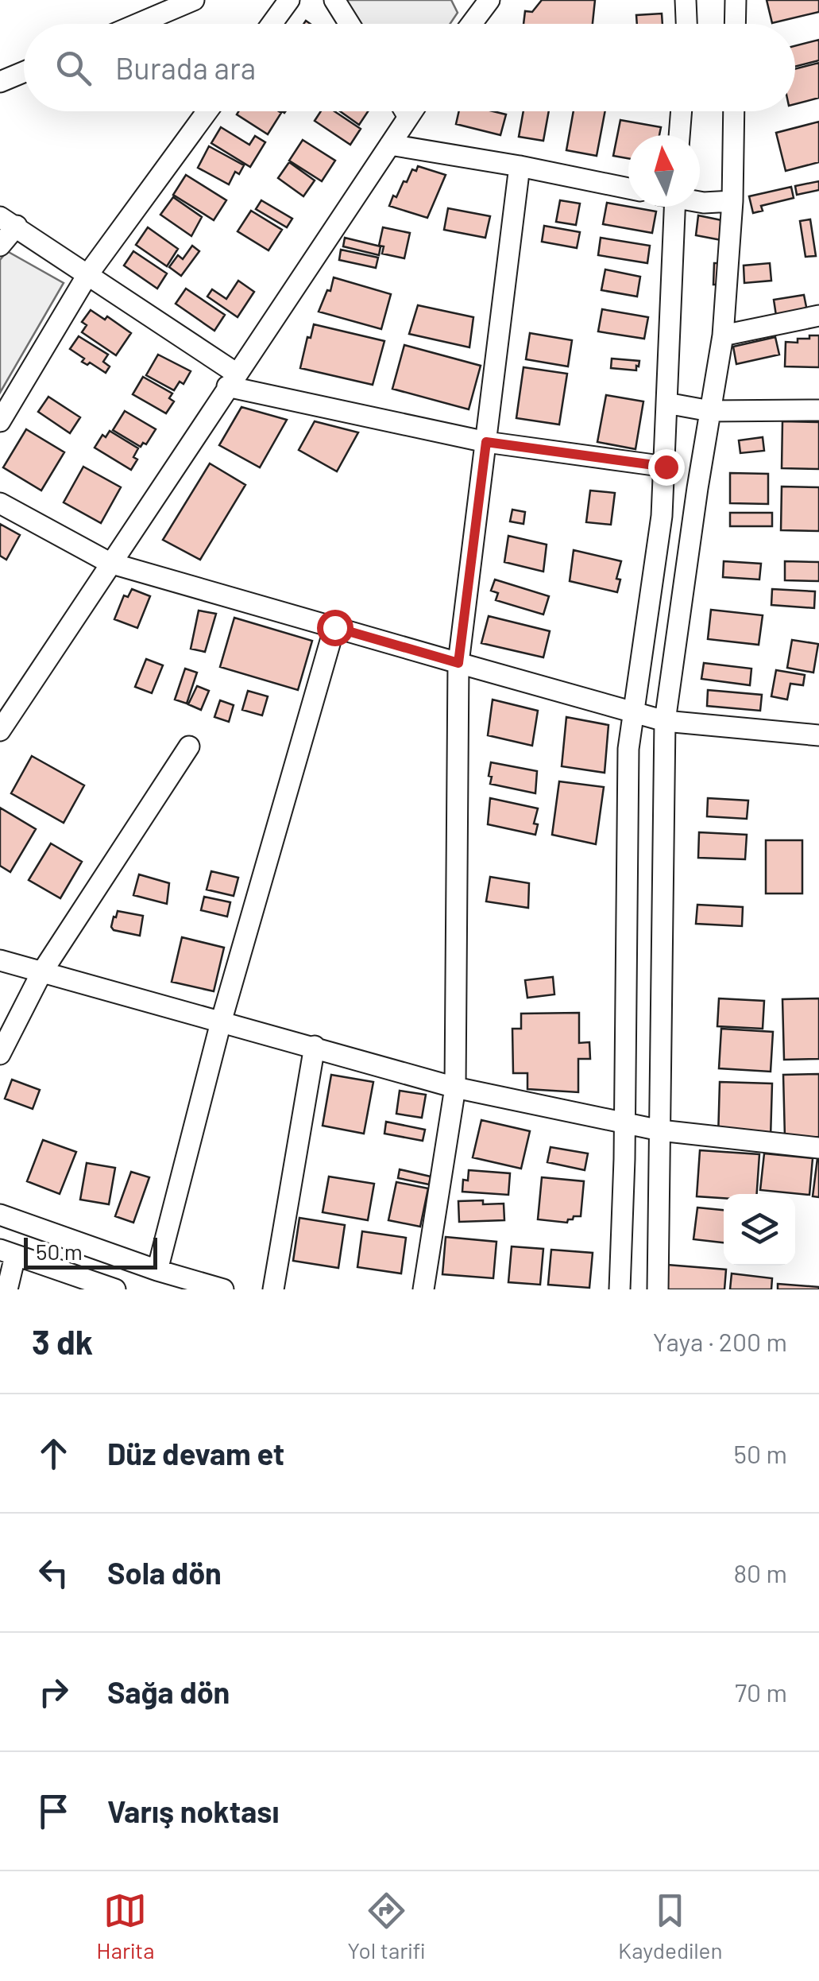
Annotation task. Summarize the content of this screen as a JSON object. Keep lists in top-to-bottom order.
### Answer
{
  "scale_bar": "50 m",
  "north": "top",
  "page": {
    "search": "Burada ara",
    "scale": "50 m",
    "heading": ["3 dk", "Yaya · 200 m"],
    "list": [
      ["Düz devam et", "50 m"],
      ["Sola dön", "80 m"],
      ["Sağa dön", "70 m"],
      "Varış noktası"
    ],
    "nav": ["Harita", "Yol tarifi", "Kaydedilen"]
  }
}
